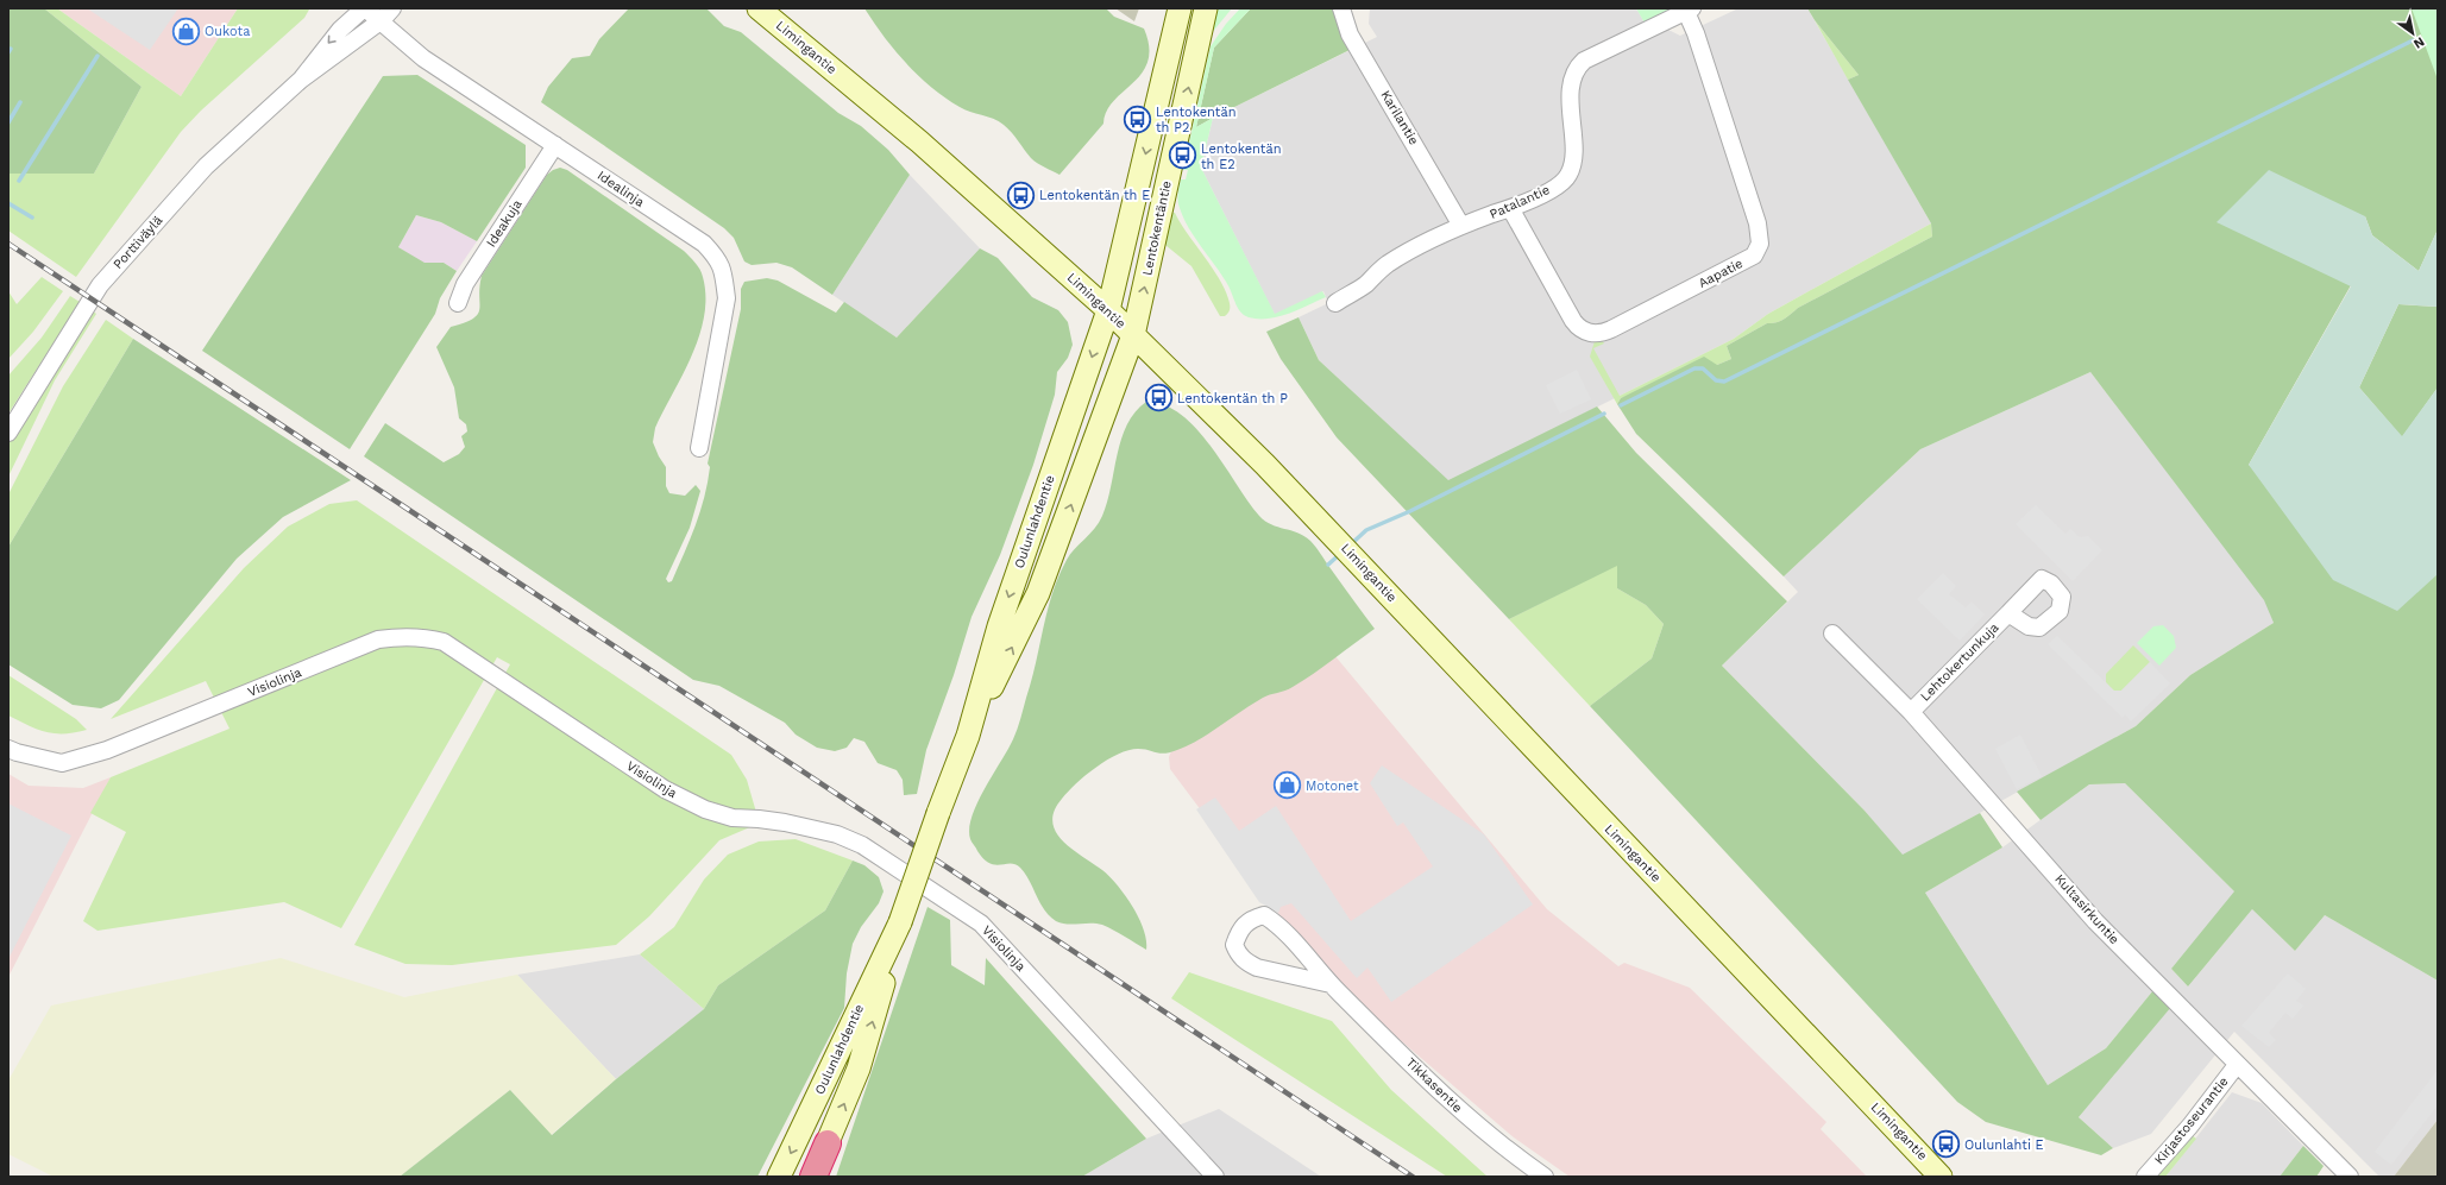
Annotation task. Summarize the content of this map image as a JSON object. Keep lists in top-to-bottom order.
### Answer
{
  "streets": {
    "main road": ["Limingantie", "Lentokentäntie", "Oulunlahdentie"],
    "street": [
      "Karilantie",
      "Idealinja",
      "Patalantie",
      "Ideakuja",
      "Porttiväylä",
      "Aapatie",
      "Lehtokertunkuja",
      "Visiolinja",
      "Kultasirkuntie",
      "Tikkasentie",
      "Kirjastoseurantie"
    ]
  },
  "crossings": [
    ["Limingantie", "Lentokentäntie"],
    ["Limingantie", "Oulunlahdentie"],
    ["Karilantie", "Patalantie"],
    ["Idealinja", "Ideakuja"],
    ["Idealinja", "Porttiväylä"],
    ["Patalantie", "Aapatie"],
    ["Lentokentäntie", "Oulunlahdentie"],
    ["Lehtokertunkuja", "Kultasirkuntie"],
    ["Kultasirkuntie", "Kirjastoseurantie"]
  ],
  "places": {
    "shop": ["Oukota", "Motonet"],
    "bus stop": [
      "Lentokentän th P2",
      "Lentokentän th E2",
      "Lentokentän th E",
      "Lentokentän th P",
      "Oulunlahti E"
    ]
  },
  "north": "bottom right"
}
